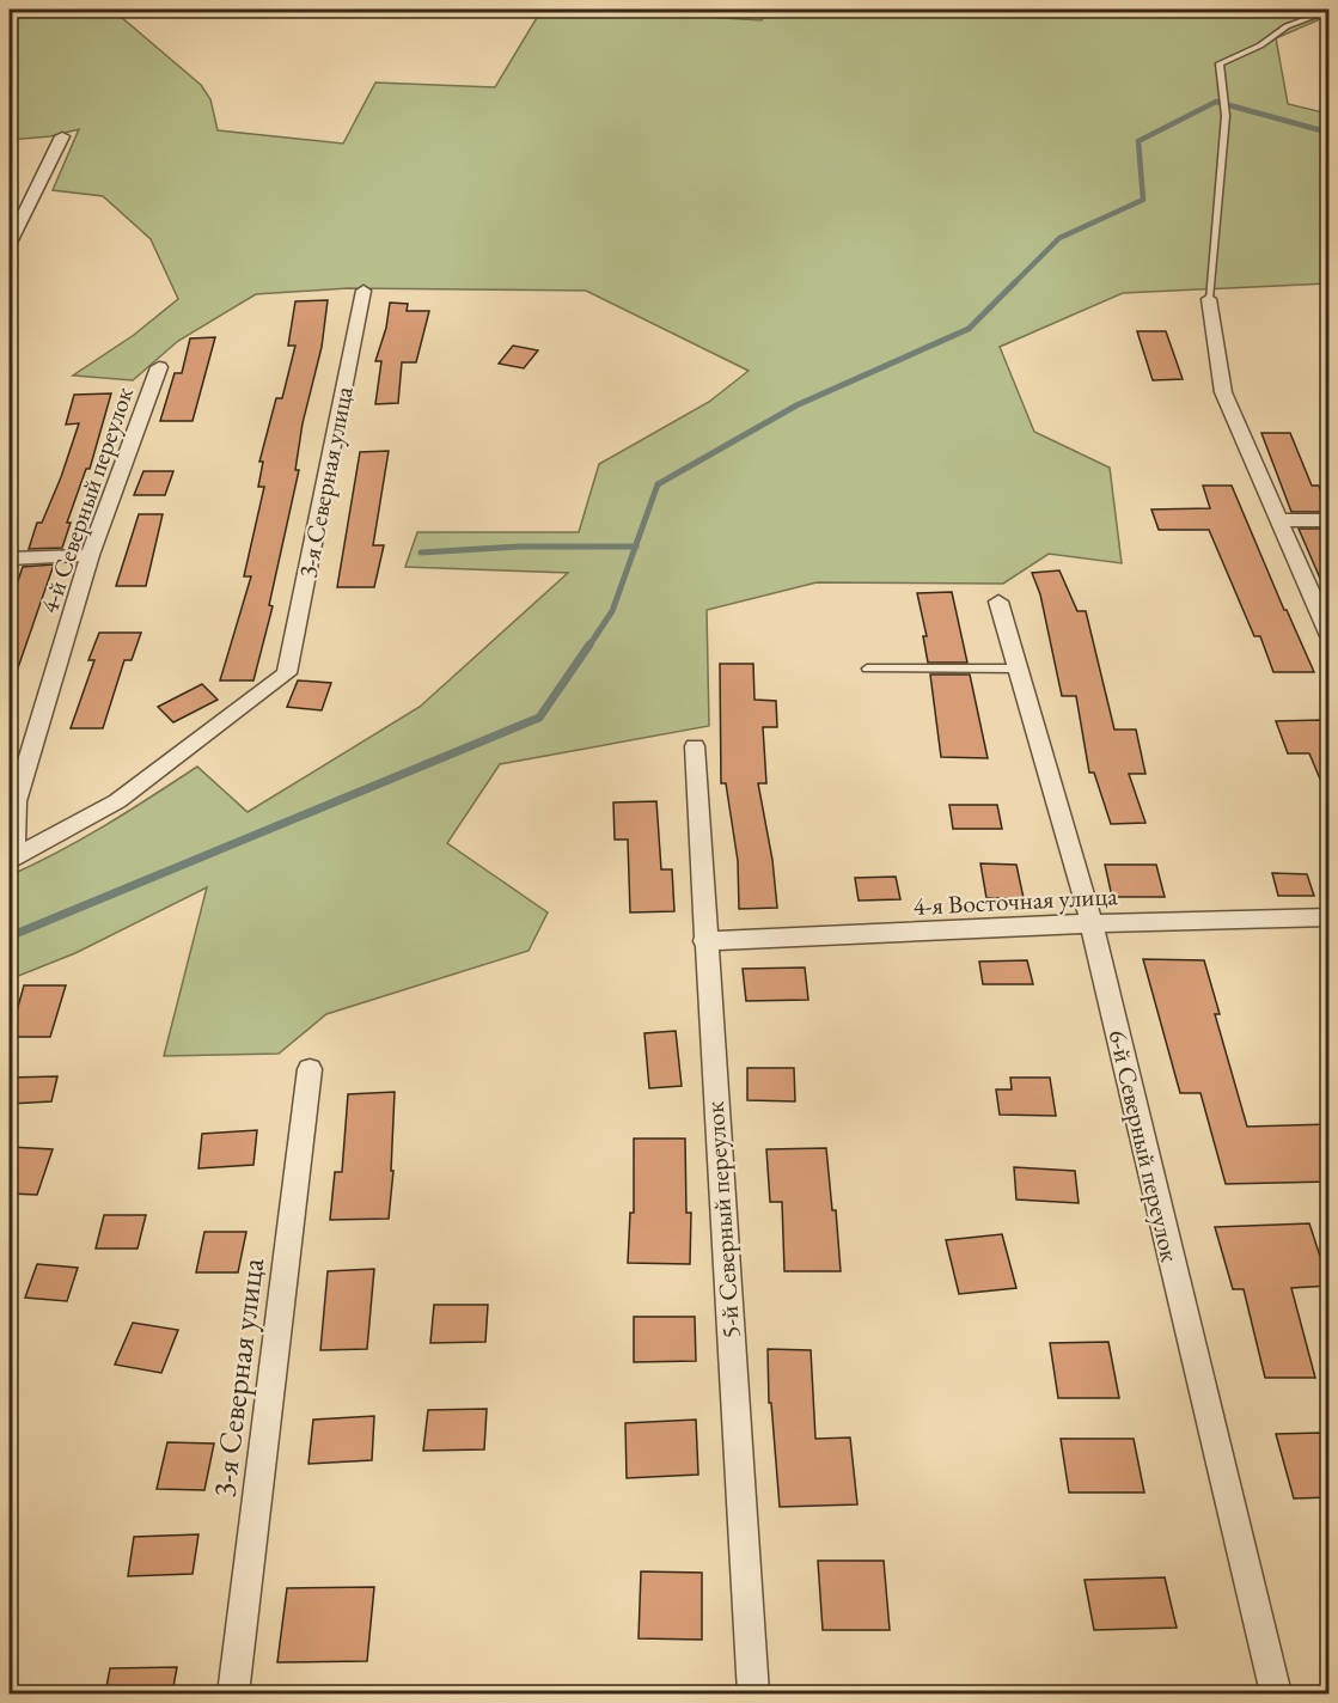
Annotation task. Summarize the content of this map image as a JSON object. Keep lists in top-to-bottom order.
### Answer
{
  "streets": {
    "street": [
      "3-я Северная улица",
      "4-й Северный переулок",
      "4-я Восточная улица",
      "6-й Северный переулок",
      "5-й Северный переулок"
    ]
  },
  "crossings": [
    ["3-я Северная улица", "4-й Северный переулок"],
    ["4-я Восточная улица", "6-й Северный переулок"],
    ["4-я Восточная улица", "5-й Северный переулок"]
  ]
}
